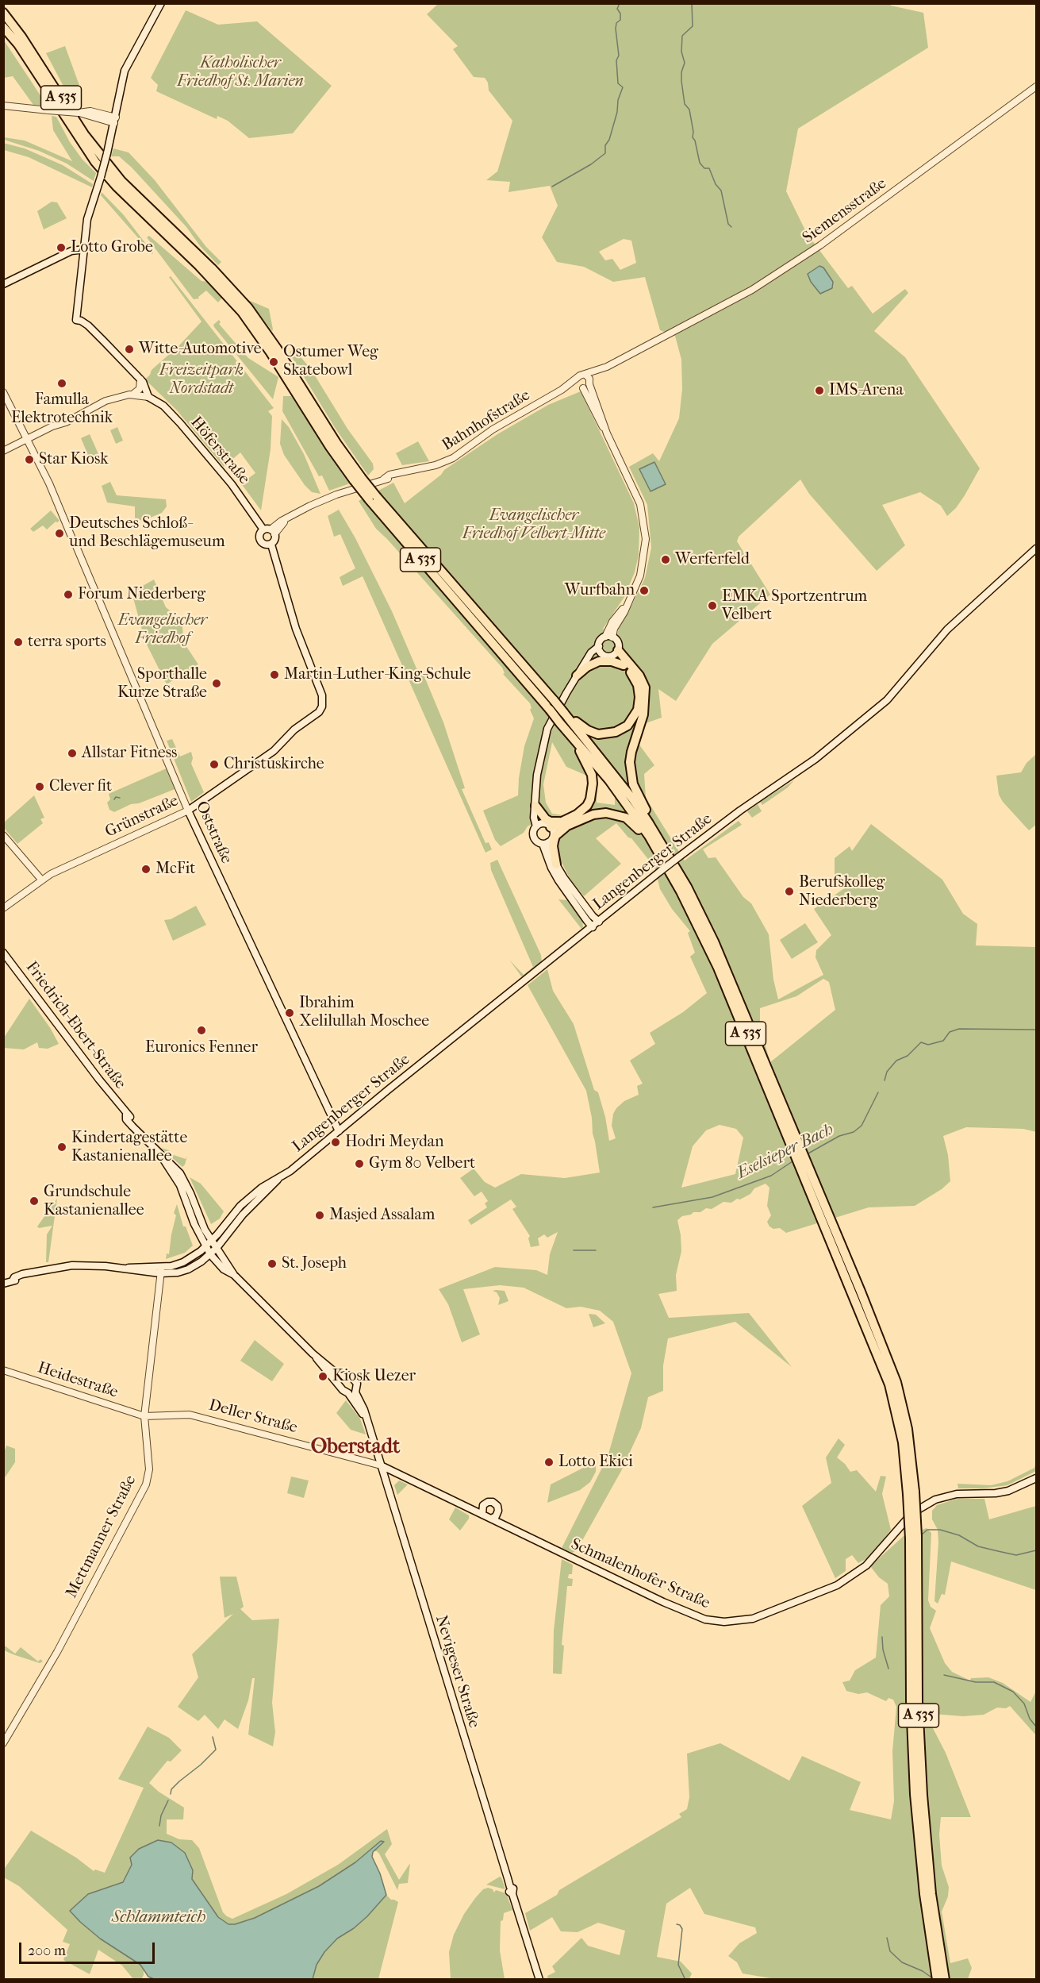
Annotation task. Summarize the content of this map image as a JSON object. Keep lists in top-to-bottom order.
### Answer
{
  "streets": {
    "highway": ["A 535"],
    "main road": [
      "Höferstraße",
      "Grünstraße",
      "Oststraße",
      "Langenberger Straße",
      "Friedrich-Ebert-Straße",
      "Schmalenhofer Straße",
      "Nevigeser Straße"
    ],
    "street": [
      "Siemensstraße",
      "Bahnhofstraße",
      "Heidestraße",
      "Deller Straße",
      "Mettmanner Straße"
    ]
  },
  "crossings": [
    ["Bahnhofstraße", "Höferstraße"],
    ["Bahnhofstraße", "Grünstraße"],
    ["Höferstraße", "Grünstraße"],
    ["Grünstraße", "Oststraße"],
    ["Oststraße", "Langenberger Straße"],
    ["Heidestraße", "Deller Straße"],
    ["Heidestraße", "Mettmanner Straße"],
    ["Deller Straße", "Mettmanner Straße"],
    ["Deller Straße", "Nevigeser Straße"]
  ],
  "districts": ["Oberstadt"],
  "water": ["Eselsieper Bach", "Schlammteich"],
  "parks": [
    "Katholischer Friedhof St. Marien",
    "Freizeitpark Nordstadt",
    "Evangelischer Friedhof Velbert-Mitte",
    "Evangelischer Friedhof"
  ],
  "places": [
    "Lotto Grobe",
    "Witte-Automotive",
    "Ostumer Weg Skatebowl",
    "Famulla Elektrotechnik",
    "IMS-Arena",
    "Star Kiosk",
    "Deutsches Schloß- und Beschlägemuseum",
    "Werferfeld",
    "Wurfbahn",
    "Forum Niederberg",
    "EMKA Sportzentrum Velbert",
    "terra sports",
    "Martin-Luther-King-Schule",
    "Sporthalle Kurze Straße",
    "Allstar Fitness",
    "Christuskirche",
    "Clever fit",
    "McFit",
    "Berufskolleg Niederberg",
    "Ibrahim Xelilullah Moschee",
    "Euronics Fenner",
    "Hodri Meydan",
    "Kindertagestätte Kastanienallee",
    "Gym 80 Velbert",
    "Grundschule Kastanienallee",
    "Masjed Assalam",
    "St. Joseph",
    "Kiosk Uezer",
    "Lotto Ekici"
  ],
  "scale_bar": "200 m"
}
